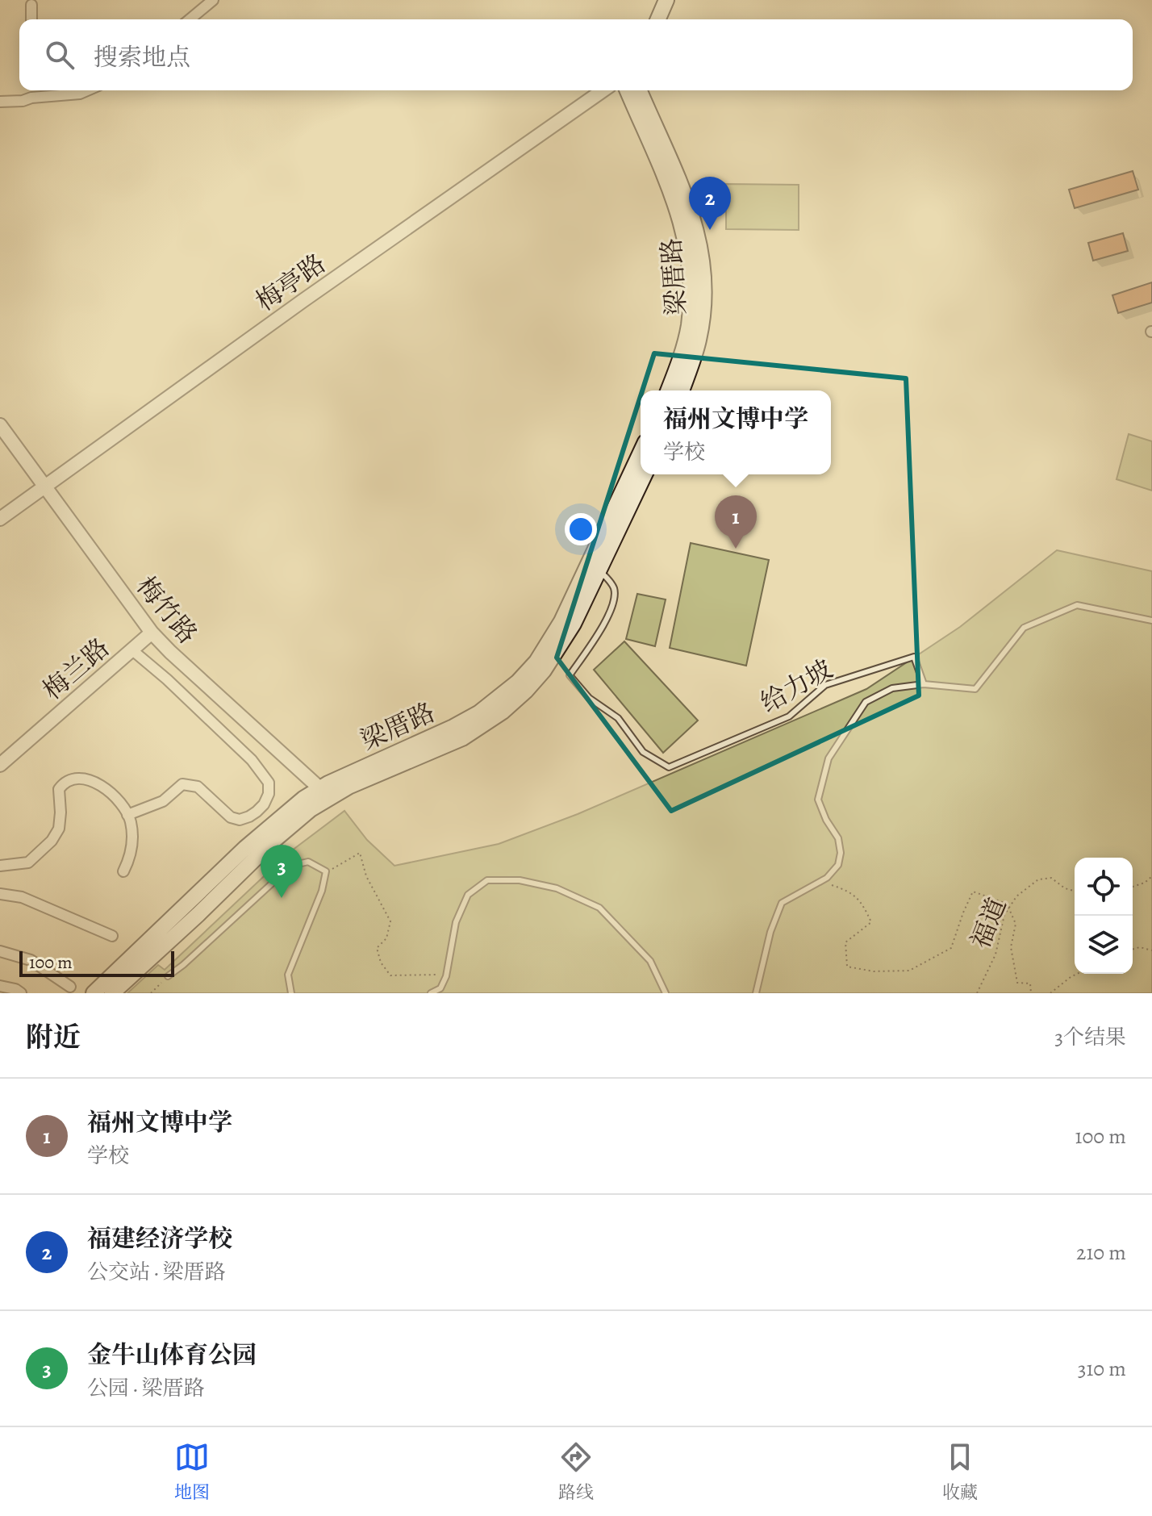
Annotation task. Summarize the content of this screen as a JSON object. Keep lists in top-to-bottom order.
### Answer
{
  "streets": {
    "main road": ["梁厝路"],
    "street": ["梅亭路", "梅竹路", "梅兰路"],
    "lane": ["给力坡"],
    "path": ["福道"]
  },
  "crossings": [
    ["梁厝路", "梅竹路"],
    ["梁厝路", "给力坡"],
    ["梅亭路", "梅竹路"],
    ["梅竹路", "梅兰路"]
  ],
  "scale_bar": "100 m",
  "page": {
    "search": "搜索地点",
    "pins": ["2", "1", "3"],
    "popup": ["福州文博中学", "学校"],
    "scale": "100 m",
    "heading": ["附近", "3个结果"],
    "list": [
      {
        "mark": "1",
        "name": "福州文博中学",
        "note": "学校",
        "value": "100 m"
      },
      {
        "mark": "2",
        "name": "福建经济学校",
        "note": "公交站 · 梁厝路",
        "value": "210 m"
      },
      {
        "mark": "3",
        "name": "金牛山体育公园",
        "note": "公园 · 梁厝路",
        "value": "310 m"
      }
    ],
    "nav": ["地图", "路线", "收藏"]
  }
}
